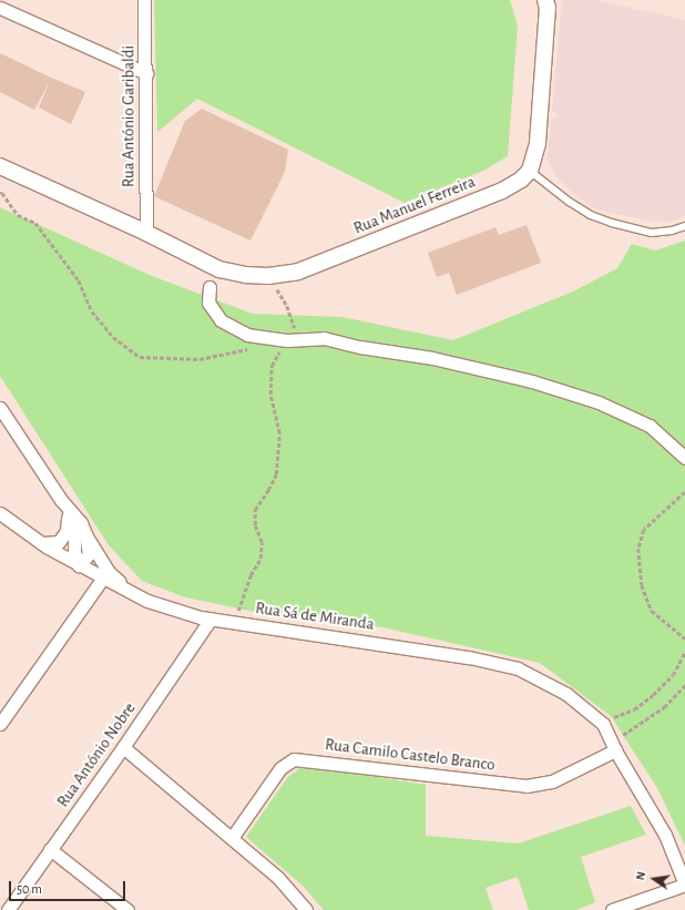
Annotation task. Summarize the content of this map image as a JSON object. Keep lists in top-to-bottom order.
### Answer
{
  "streets": {
    "street": [
      "Rua António Garibaldi",
      "Rua Manuel Ferreira",
      "Rua Sá de Miranda",
      "Rua António Nobre",
      "Rua Camilo Castelo Branco"
    ]
  },
  "crossings": [
    ["Rua António Garibaldi", "Rua Manuel Ferreira"],
    ["Rua Sá de Miranda", "Rua António Nobre"],
    ["Rua Sá de Miranda", "Rua Camilo Castelo Branco"]
  ],
  "scale_bar": "50 m",
  "north": "left"
}
